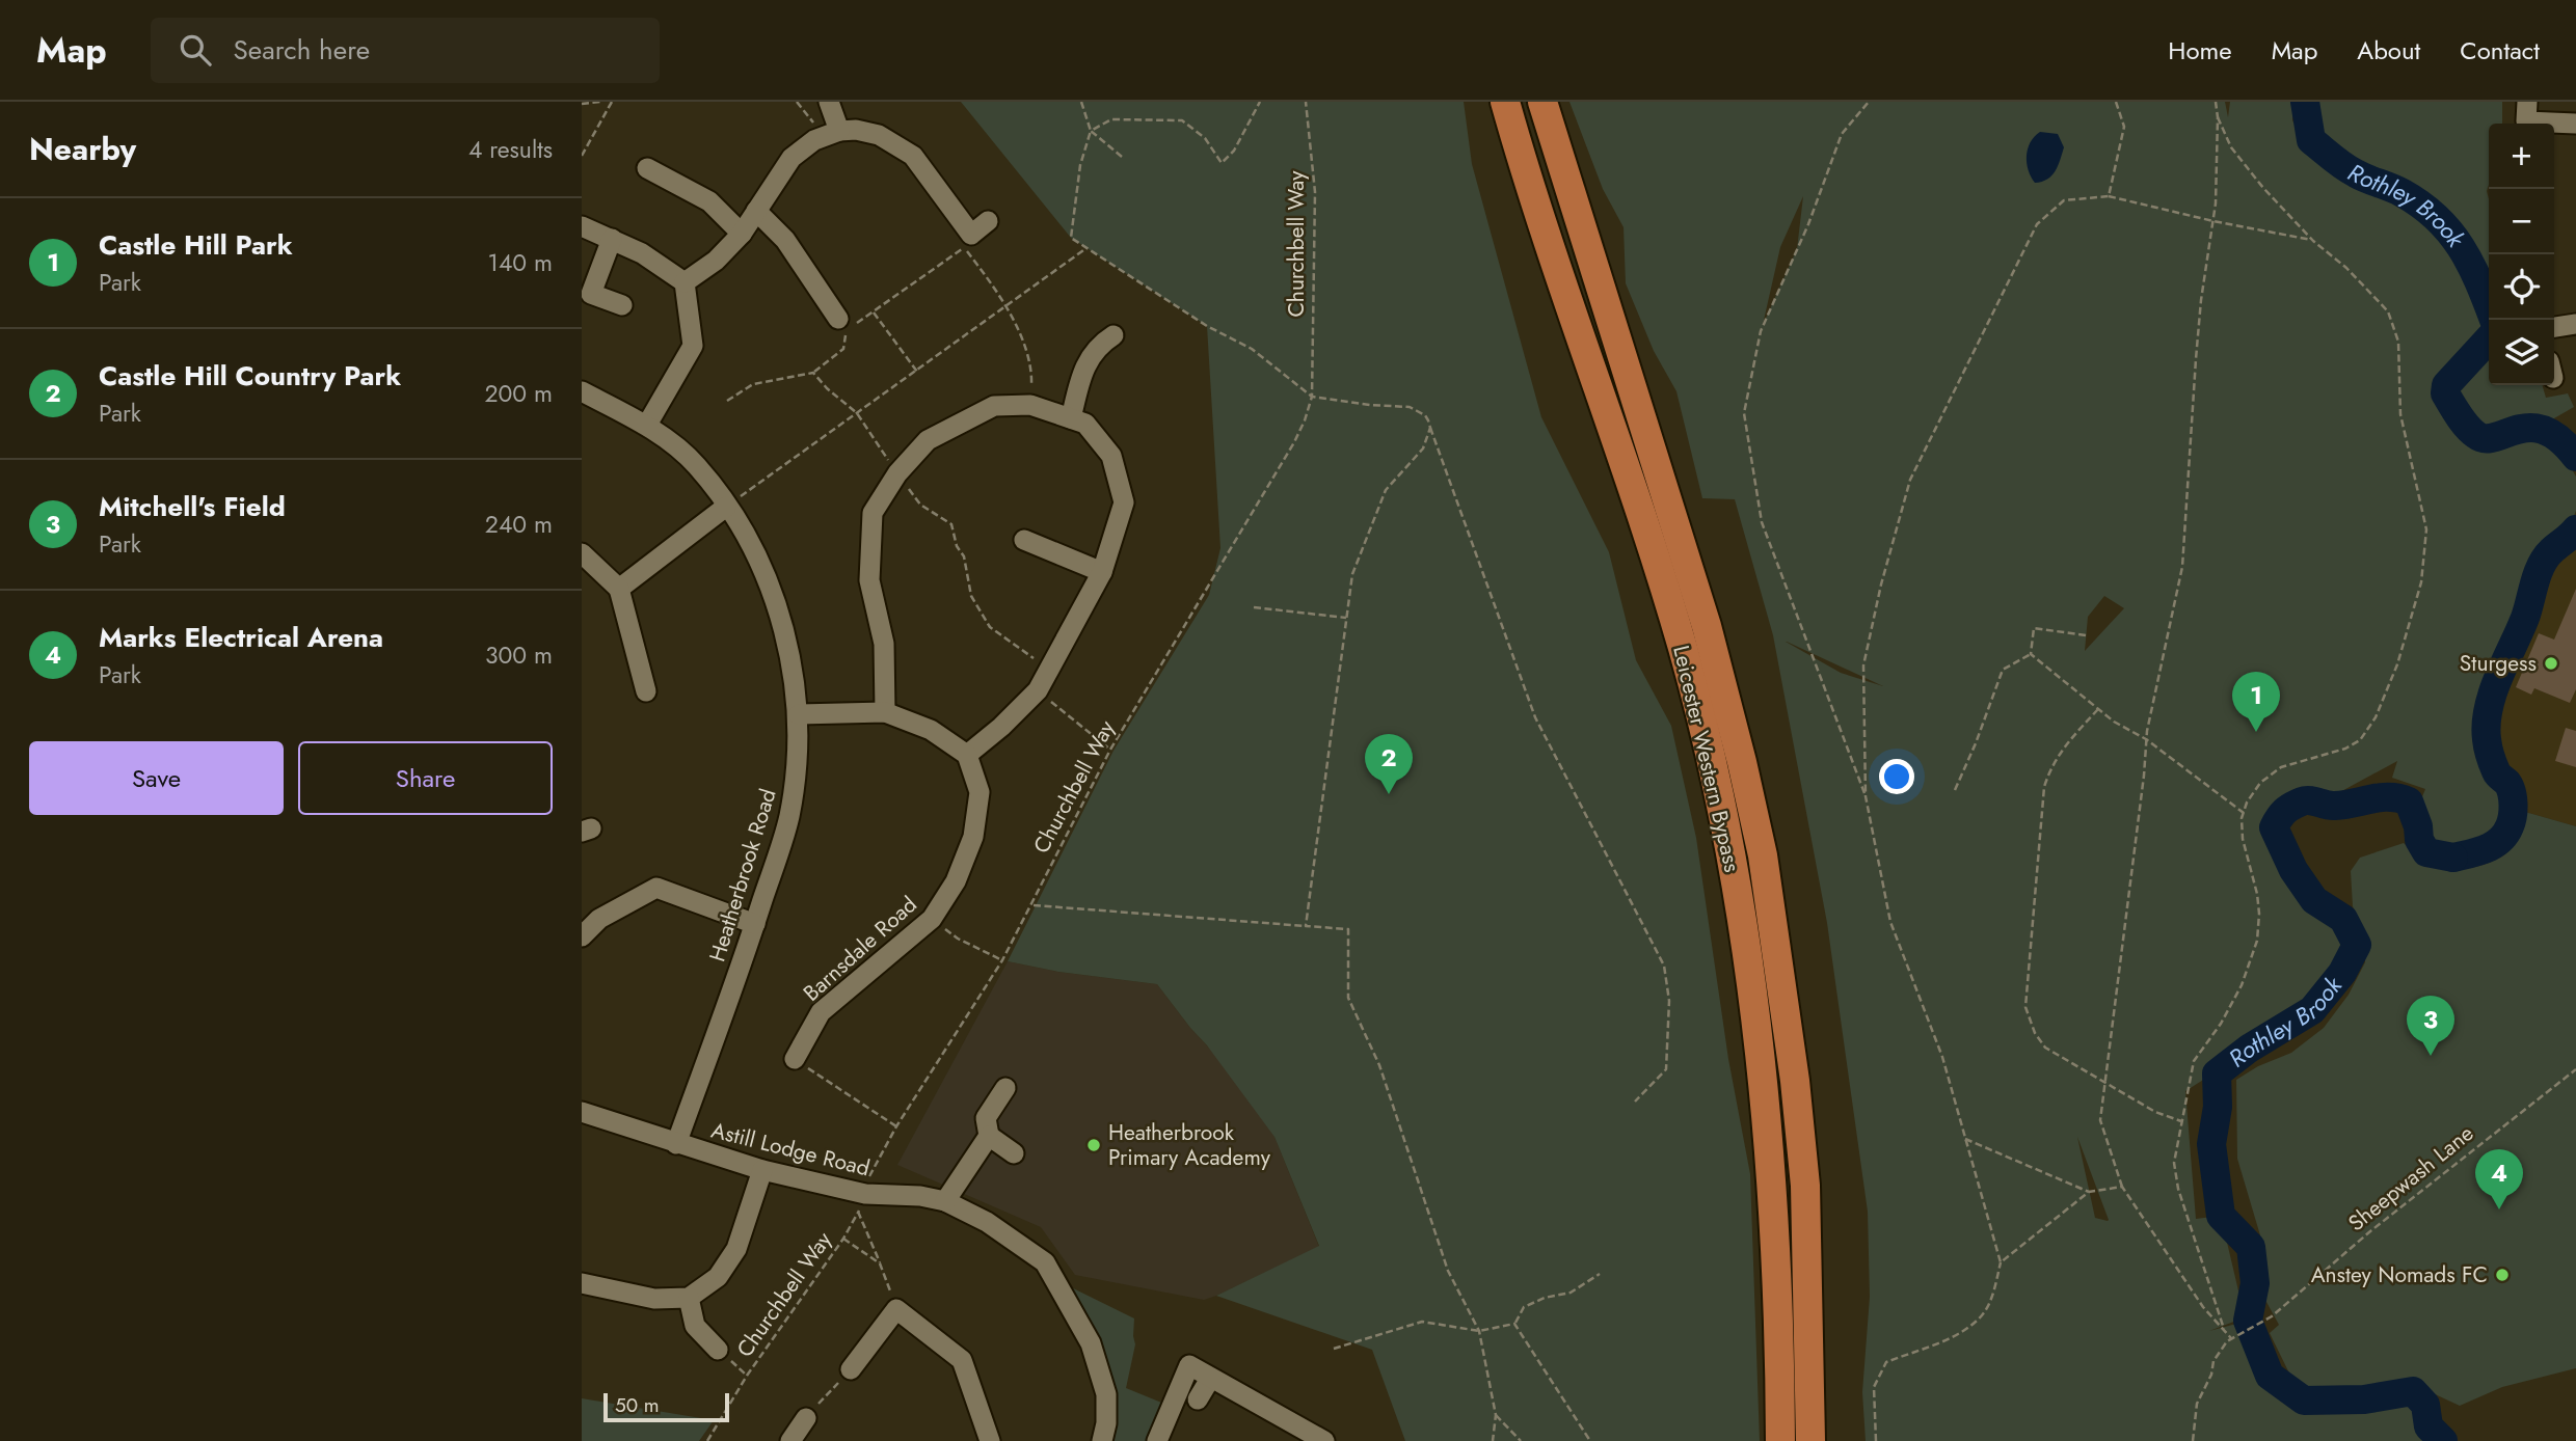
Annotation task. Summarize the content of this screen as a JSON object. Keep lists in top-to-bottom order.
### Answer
{
  "streets": {
    "highway": ["Leicester Western Bypass"],
    "street": ["Heatherbrook Road", "Barnsdale Road", "Astill Lodge Road"],
    "path": ["Churchbell Way", "Sheepwash Lane"]
  },
  "crossings": [
    ["Churchbell Way", "Astill Lodge Road"],
    ["Heatherbrook Road", "Astill Lodge Road"]
  ],
  "water": ["Rothley Brook"],
  "places": ["Sturgess", "Heatherbrook Primary Academy", "Anstey Nomads FC"],
  "scale_bar": "50 m",
  "page": {
    "header": "Map",
    "search": "Search here",
    "nav": [
      "Home",
      "Map",
      "About",
      "Contact"
    ],
    "heading": ["Nearby", "4 results"],
    "map_buttons": ["+", "−"],
    "list": [
      {
        "mark": "1",
        "name": "Castle Hill Park",
        "note": "Park",
        "value": "140 m"
      },
      {
        "mark": "2",
        "name": "Castle Hill Country Park",
        "note": "Park",
        "value": "200 m"
      },
      {
        "mark": "3",
        "name": "Mitchell's Field",
        "note": "Park",
        "value": "240 m"
      },
      {
        "mark": "4",
        "name": "Marks Electrical Arena",
        "note": "Park",
        "value": "300 m"
      }
    ],
    "pins": [
      "1",
      "2",
      "3",
      "4"
    ],
    "buttons": ["Save", "Share"],
    "scale": "50 m"
  }
}
